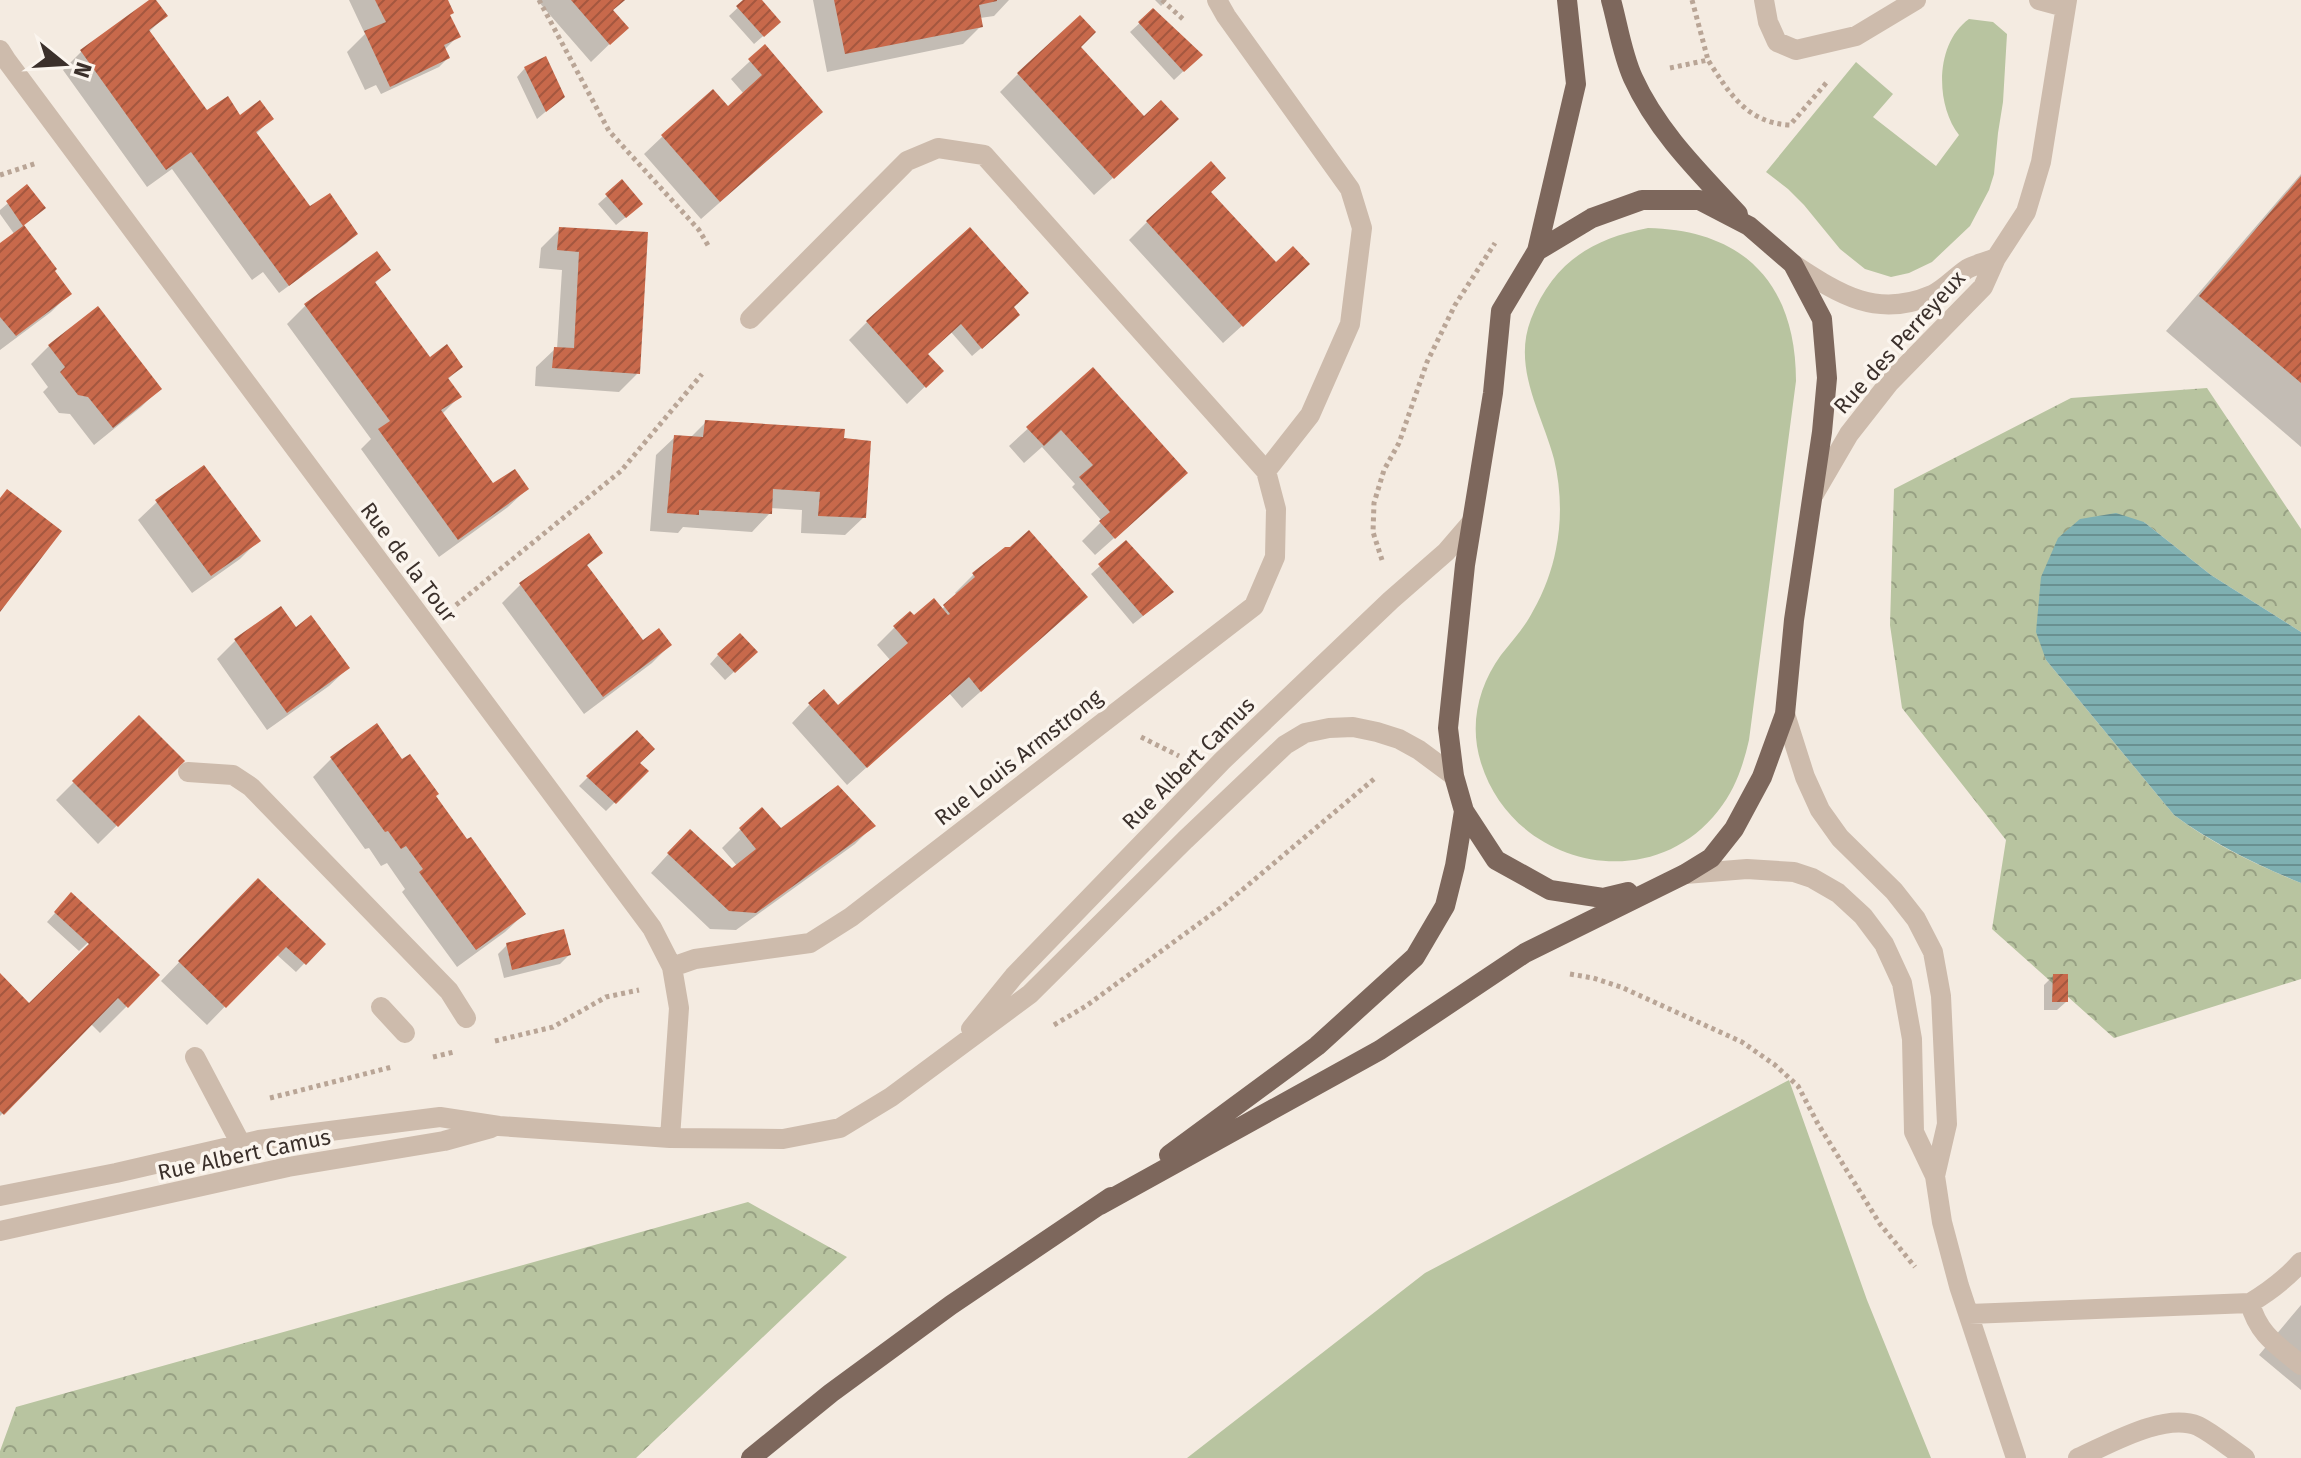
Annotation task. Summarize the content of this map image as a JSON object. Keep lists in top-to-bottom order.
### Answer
{
  "streets": {
    "street": [
      "Rue des Perreyeux",
      "Rue de la Tour",
      "Rue Louis Armstrong",
      "Rue Albert Camus"
    ]
  },
  "crossings": [
    ["Rue de la Tour", "Rue Louis Armstrong"],
    ["Rue de la Tour", "Rue Albert Camus"]
  ],
  "north": "right"
}
